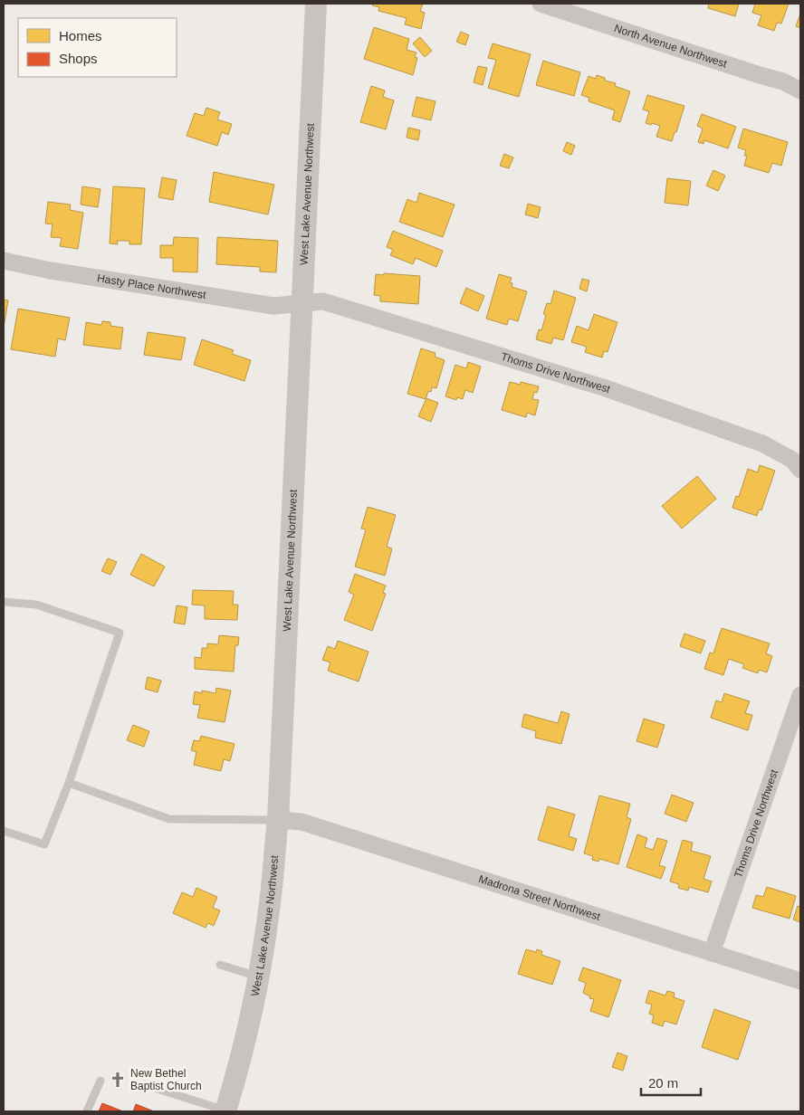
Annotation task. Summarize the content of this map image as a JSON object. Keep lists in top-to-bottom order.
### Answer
{
  "streets": {
    "street": [
      "North Avenue Northwest",
      "West Lake Avenue Northwest",
      "Hasty Place Northwest",
      "Thoms Drive Northwest",
      "Madrona Street Northwest"
    ]
  },
  "crossings": [
    ["West Lake Avenue Northwest", "Hasty Place Northwest"],
    ["West Lake Avenue Northwest", "Thoms Drive Northwest"],
    ["West Lake Avenue Northwest", "Madrona Street Northwest"],
    ["Hasty Place Northwest", "Thoms Drive Northwest"],
    ["Thoms Drive Northwest", "Madrona Street Northwest"]
  ],
  "places": {
    "church": ["New Bethel Baptist Church"]
  },
  "legend": ["Homes", "Shops"],
  "scale_bar": "20 m"
}
